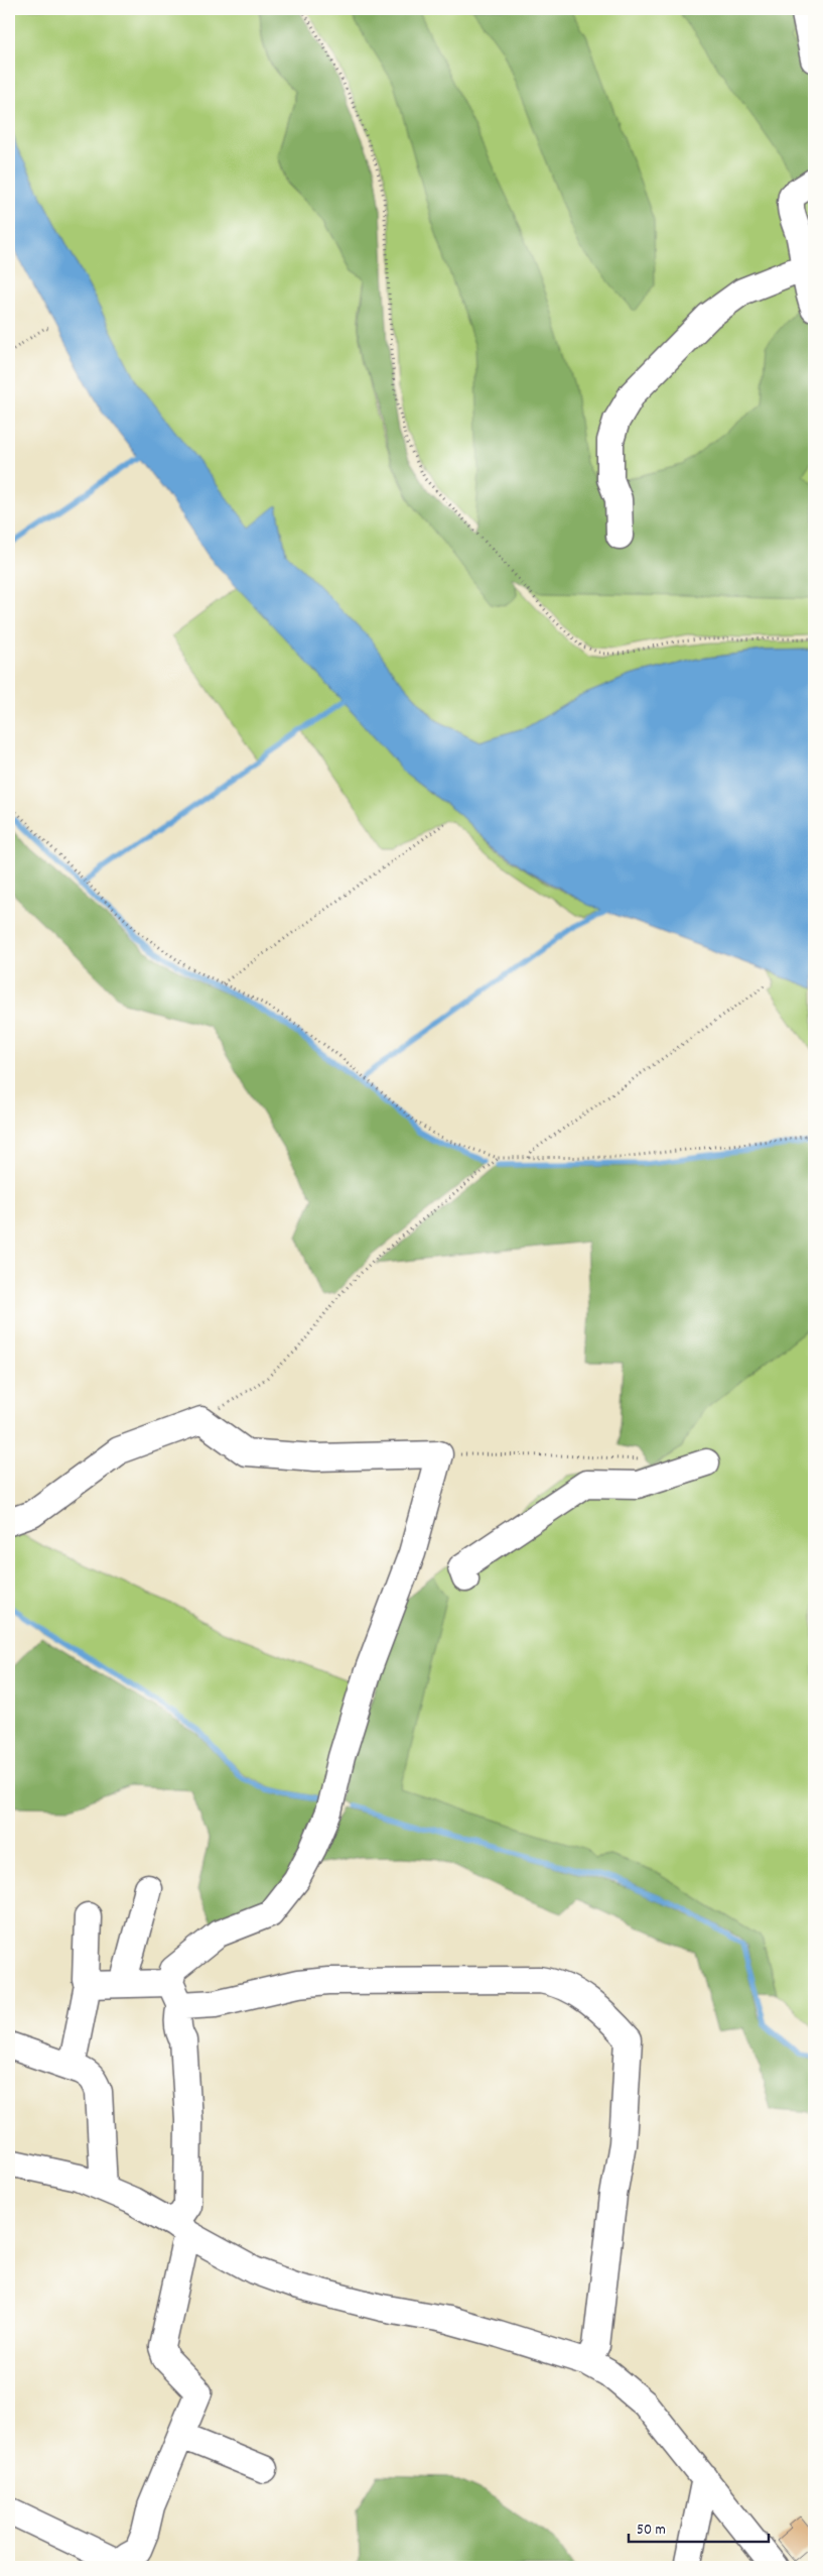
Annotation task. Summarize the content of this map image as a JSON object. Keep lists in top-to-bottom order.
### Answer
{
  "scale_bar": "50 m"
}
